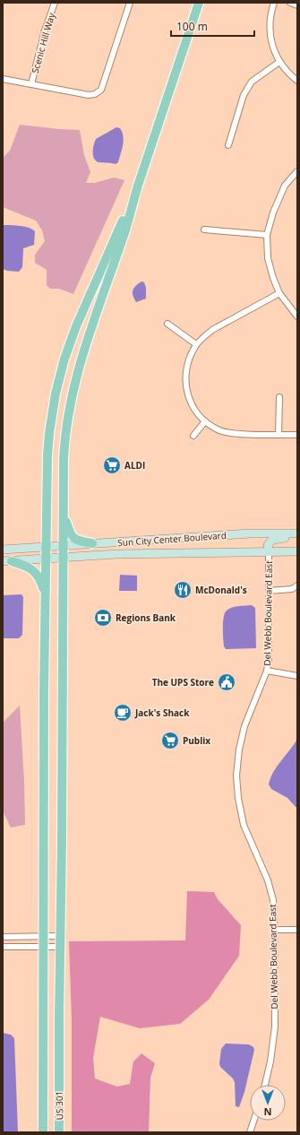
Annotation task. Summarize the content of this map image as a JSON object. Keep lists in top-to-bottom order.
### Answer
{
  "streets": {
    "main road": ["Sun City Center Boulevard", "US 301"],
    "street": ["Scenic Hill Way", "Del Webb Boulevard East"]
  },
  "crossings": [
    ["Sun City Center Boulevard", "Del Webb Boulevard East"],
    ["Sun City Center Boulevard", "US 301"]
  ],
  "places": {
    "supermarket": ["ALDI", "Publix"],
    "restaurant": ["McDonald's"],
    "bank": ["Regions Bank"],
    "public building": ["The UPS Store"],
    "cafe": ["Jack's Shack"]
  },
  "scale_bar": "100 m",
  "north": "bottom"
}
